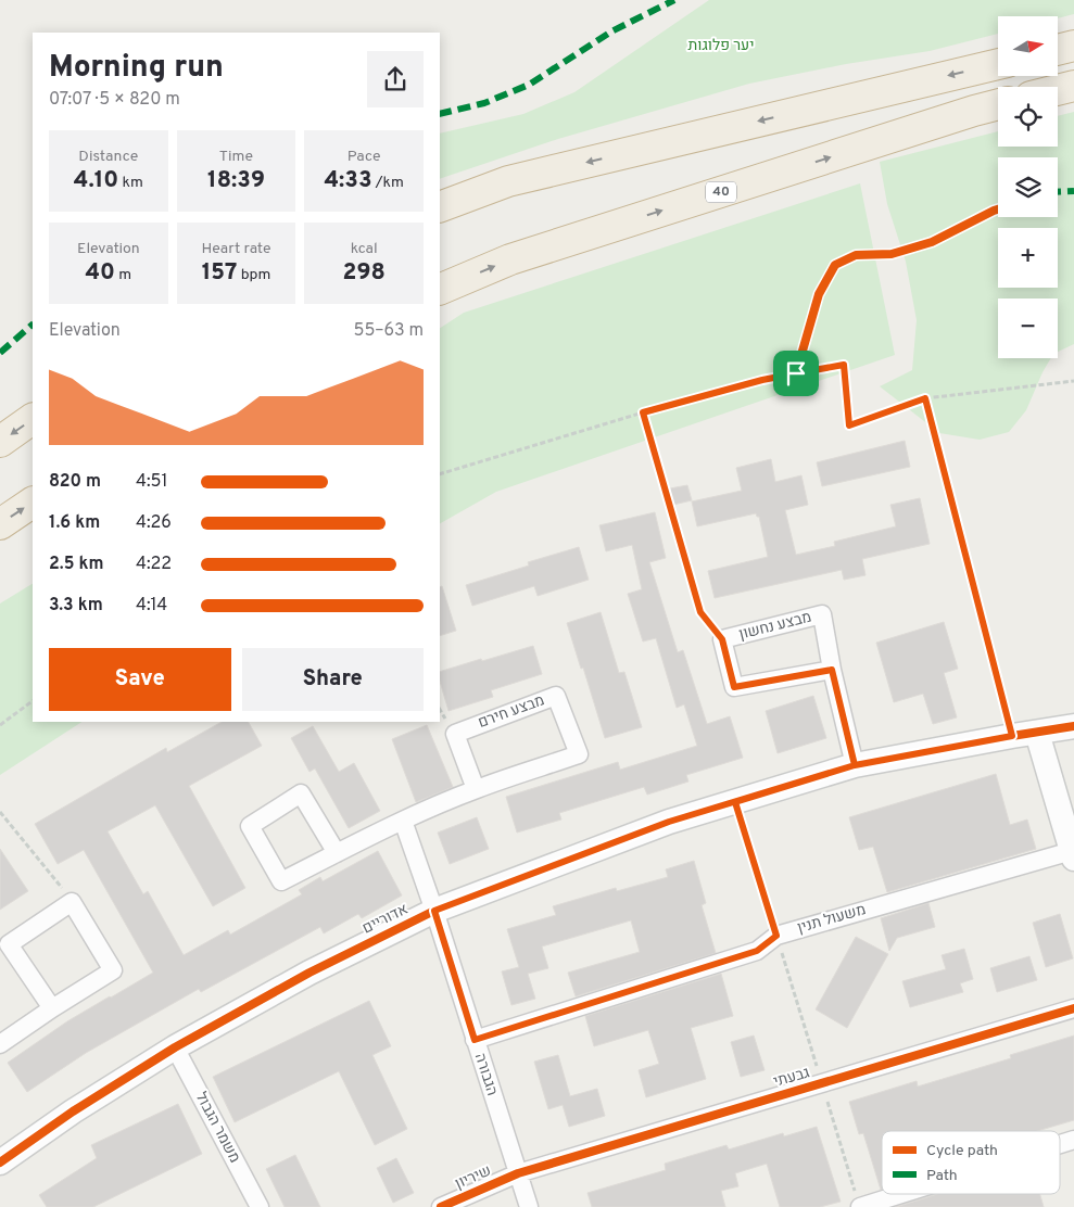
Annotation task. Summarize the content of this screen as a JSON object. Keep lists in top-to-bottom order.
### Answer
{
  "streets": {
    "highway": ["40"],
    "street": [
      "מבצע נחשון",
      "מבצע חירם",
      "אדוריים",
      "משעול תנין",
      "הגבורה",
      "גבעתי",
      "משמר הגבול",
      "שיריון"
    ]
  },
  "crossings": [
    ["מבצע נחשון", "אדוריים"],
    ["מבצע חירם", "הגבורה"],
    ["אדוריים", "הגבורה"],
    ["אדוריים", "משמר הגבול"],
    ["משעול תנין", "הגבורה"],
    ["הגבורה", "גבעתי"],
    ["הגבורה", "שיריון"],
    ["גבעתי", "שיריון"]
  ],
  "parks": ["יער פלוגות"],
  "legend": ["Cycle path", "Path"],
  "north": "right",
  "page": {
    "map_buttons": ["+", "−"],
    "heading": ["Morning run", "07:07 · 5 × 820 m"],
    "stats": [
      ["Distance", "4.10 km"],
      ["Time", "18:39"],
      ["Pace", "4:33 /km"],
      ["Elevation", "40 m"],
      ["Heart rate", "157 bpm"],
      ["kcal", "298"]
    ],
    "chart": ["Elevation", "55–63 m"],
    "list": [
      {
        "name": "820 m",
        "note": "4:51"
      },
      {
        "name": "1.6 km",
        "note": "4:26"
      },
      {
        "name": "2.5 km",
        "note": "4:22"
      },
      {
        "name": "3.3 km",
        "note": "4:14"
      }
    ],
    "buttons": ["Save", "Share"]
  }
}
